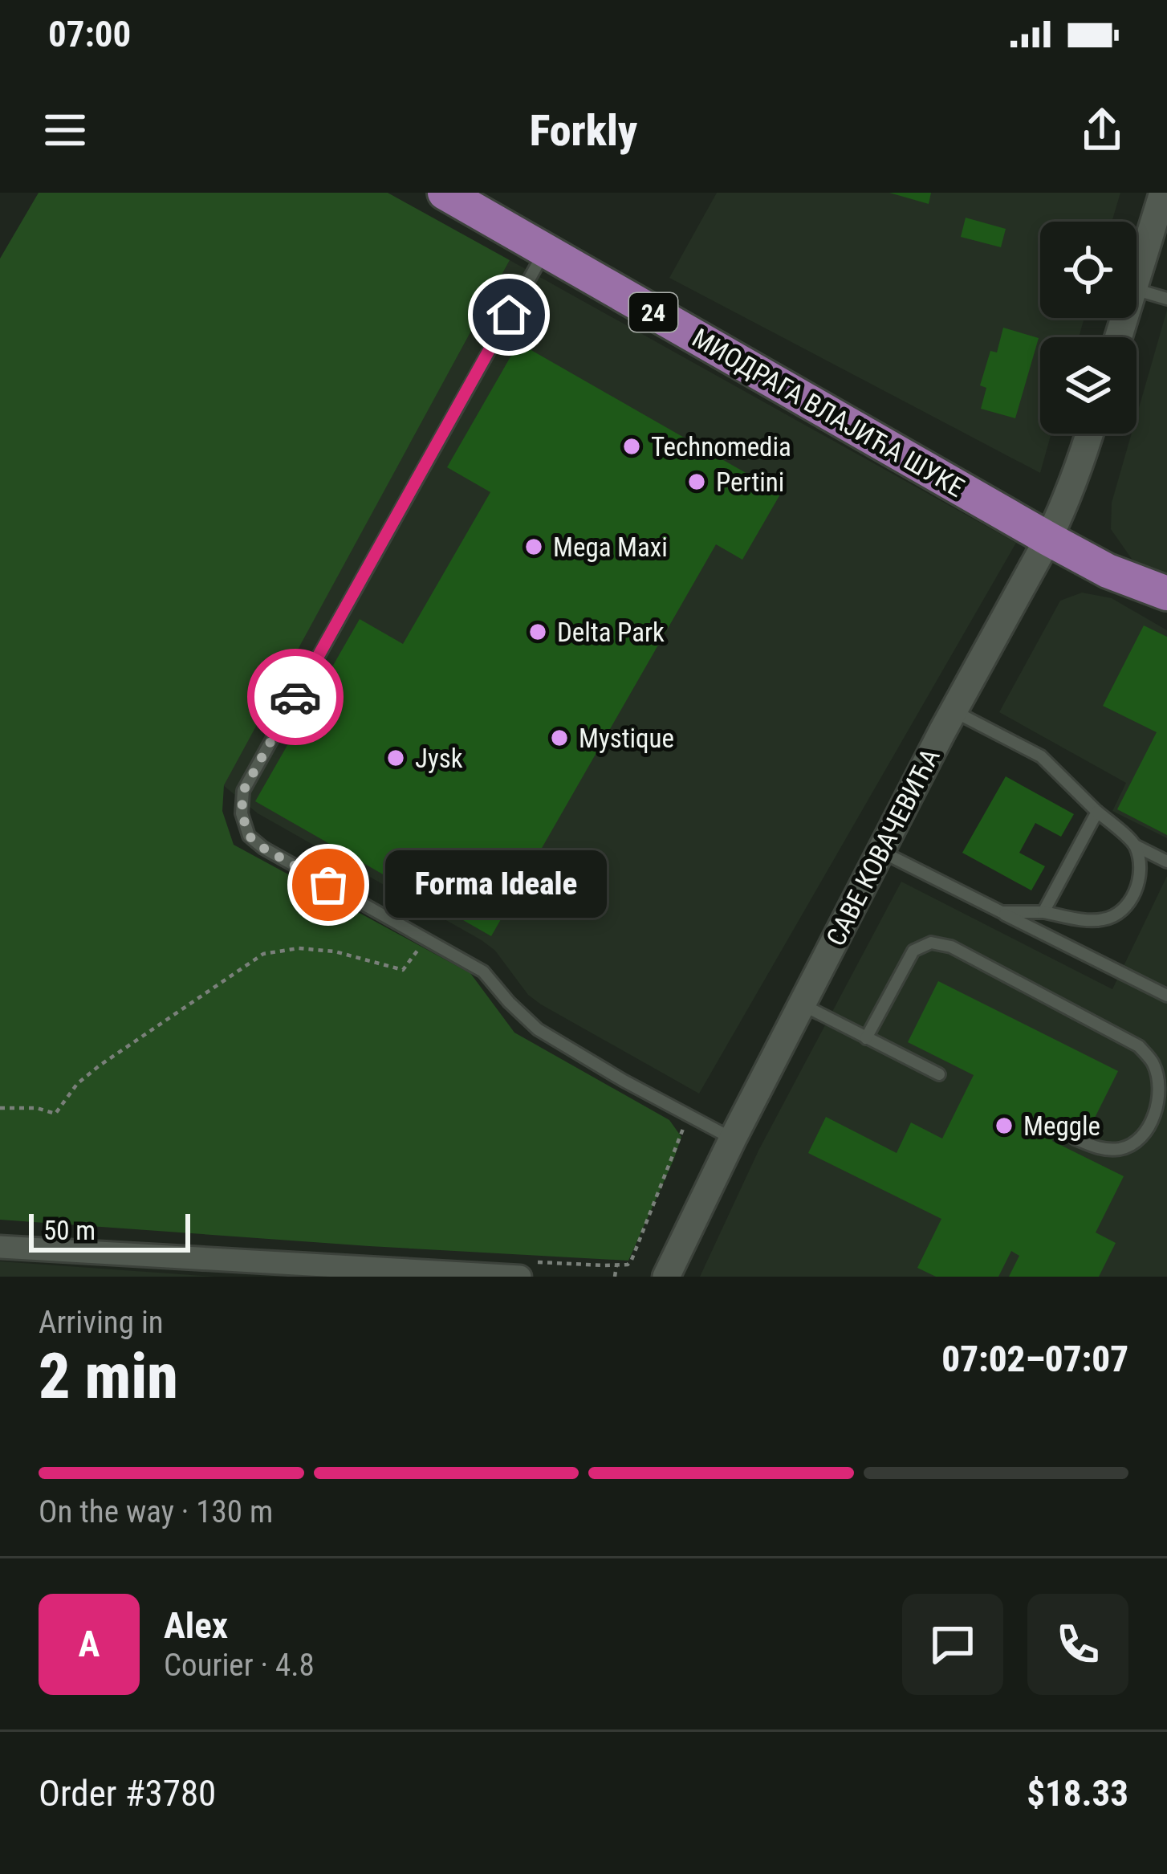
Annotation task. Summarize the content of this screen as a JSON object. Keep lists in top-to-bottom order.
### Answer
{
  "streets": {
    "main road": ["24", "МИОДРАГА ВЛАЈИЋА ШУКЕ"],
    "street": ["САВЕ КОВАЧЕВИЋА"]
  },
  "crossings": [
    ["МИОДРАГА ВЛАЈИЋА ШУКЕ", "САВЕ КОВАЧЕВИЋА"]
  ],
  "places": [
    "Technomedia",
    "Pertini",
    "Mega Maxi",
    "Delta Park",
    "Mystique",
    "Jysk",
    "Forma Ideale",
    "Meggle"
  ],
  "scale_bar": "50 m",
  "page": {
    "status": "07:00",
    "header": "Forkly",
    "bubble": "Forma Ideale",
    "scale": "50 m",
    "heading": ["2 min", "Arriving in", "07:02–07:07"],
    "panel": [
      "Alex",
      "Courier · 4.8",
      "Order #3780",
      "$18.33"
    ],
    "bar": "On the way · 130 m",
    "round": "A"
  }
}
